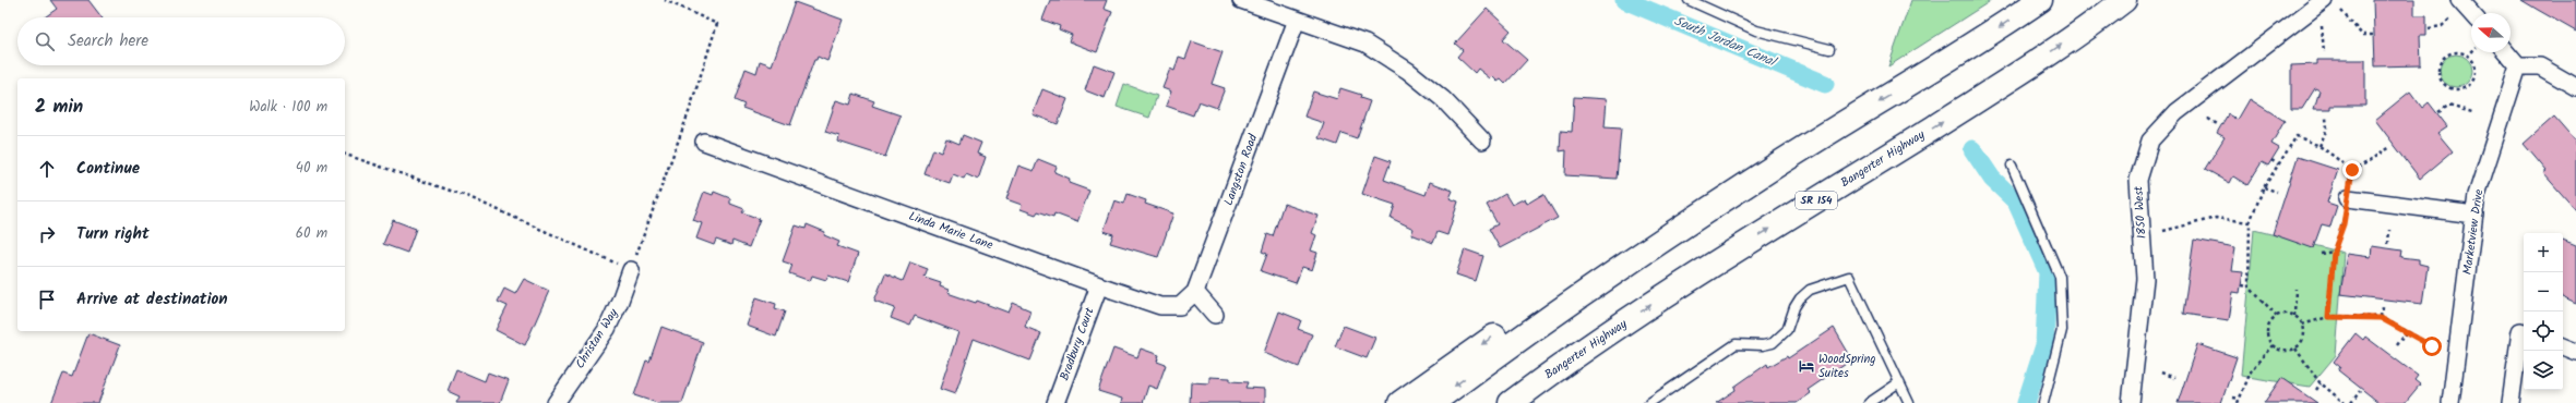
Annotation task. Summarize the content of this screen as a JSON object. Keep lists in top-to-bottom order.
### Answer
{
  "streets": {
    "highway": ["Bangerter Highway", "SR 154"],
    "street": [
      "Langston Road",
      "1850 West",
      "Linda Marie Lane",
      "Marketview Drive",
      "Christan Way",
      "Bradbury Court"
    ]
  },
  "crossings": [
    ["Langston Road", "Linda Marie Lane"],
    ["Linda Marie Lane", "Bradbury Court"]
  ],
  "water": ["South Jordan Canal"],
  "places": {
    "hotel": ["WoodSpring Suites"]
  },
  "north": "left",
  "page": {
    "search": "Search here",
    "heading": ["2 min", "Walk · 100 m"],
    "list": [
      ["Continue", "40 m"],
      ["Turn right", "60 m"],
      "Arrive at destination"
    ],
    "map_buttons": ["+", "−"]
  }
}
